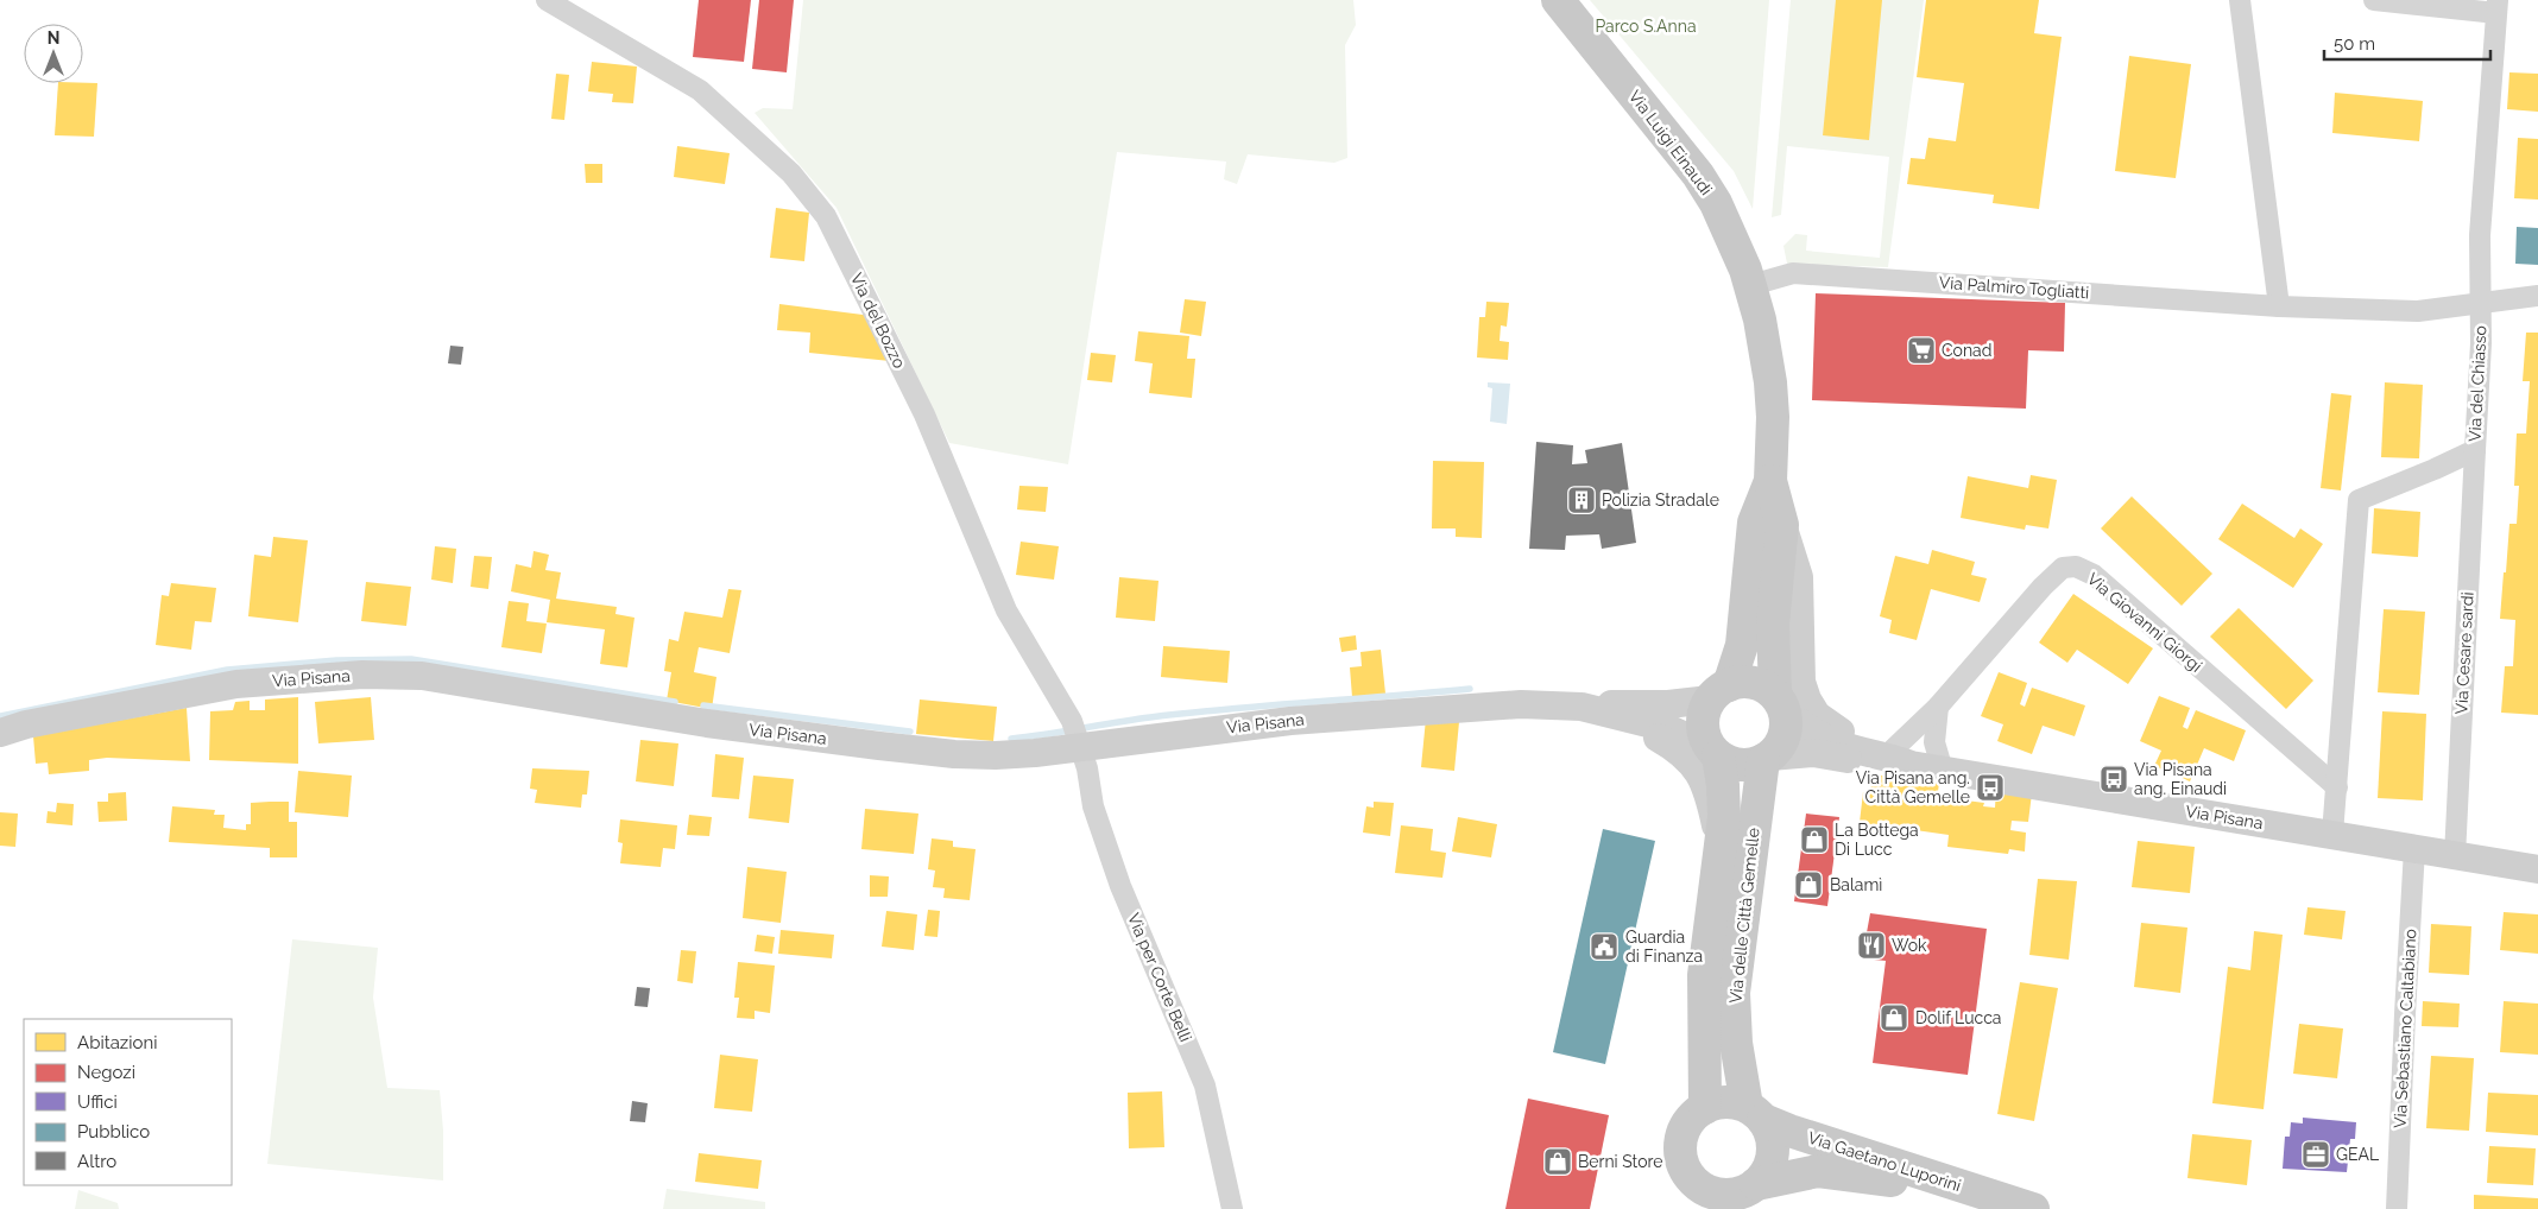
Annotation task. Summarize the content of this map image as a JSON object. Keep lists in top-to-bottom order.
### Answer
{
  "streets": {
    "main road": [
      "Via Luigi Einaudi",
      "Via Pisana",
      "Via delle Città Gemelle",
      "Via Gaetano Luporini"
    ],
    "street": [
      "Via Palmiro Togliatti",
      "Via del Bozzo",
      "Via del Chiasso",
      "Via Giovanni Giorgi",
      "Via Cesare sardi",
      "Via per Corte Belli",
      "Via Sebastiano Caltabiano"
    ]
  },
  "crossings": [
    ["Via Luigi Einaudi", "Via Palmiro Togliatti"],
    ["Via Luigi Einaudi", "Via Pisana"],
    ["Via Luigi Einaudi", "Via delle Città Gemelle"],
    ["Via Palmiro Togliatti", "Via del Chiasso"],
    ["Via del Bozzo", "Via Pisana"],
    ["Via del Bozzo", "Via per Corte Belli"],
    ["Via del Chiasso", "Via Giovanni Giorgi"],
    ["Via del Chiasso", "Via Cesare sardi"],
    ["Via del Chiasso", "Via Pisana"],
    ["Via Giovanni Giorgi", "Via Pisana"],
    ["Via Cesare sardi", "Via Pisana"],
    ["Via Pisana", "Via delle Città Gemelle"],
    ["Via Pisana", "Via per Corte Belli"],
    ["Via Pisana", "Via Sebastiano Caltabiano"],
    ["Via delle Città Gemelle", "Via Gaetano Luporini"]
  ],
  "parks": ["Parco S.Anna"],
  "places": {
    "supermarket": ["Conad"],
    "building": ["Polizia Stradale"],
    "bus stop": ["Via Pisana ang. Einaudi", "Via Pisana ang. Città Gemelle"],
    "shop": [
      "La Bottega Di Lucc",
      "Balamì",
      "Dolif Lucca",
      "Berni Store"
    ],
    "restaurant": ["Wok"],
    "public building": ["Guardia di Finanza"],
    "office": ["GEAL"]
  },
  "legend": [
    "Abitazioni",
    "Negozi",
    "Uffici",
    "Pubblico",
    "Altro"
  ],
  "scale_bar": "50 m",
  "north": "top"
}
